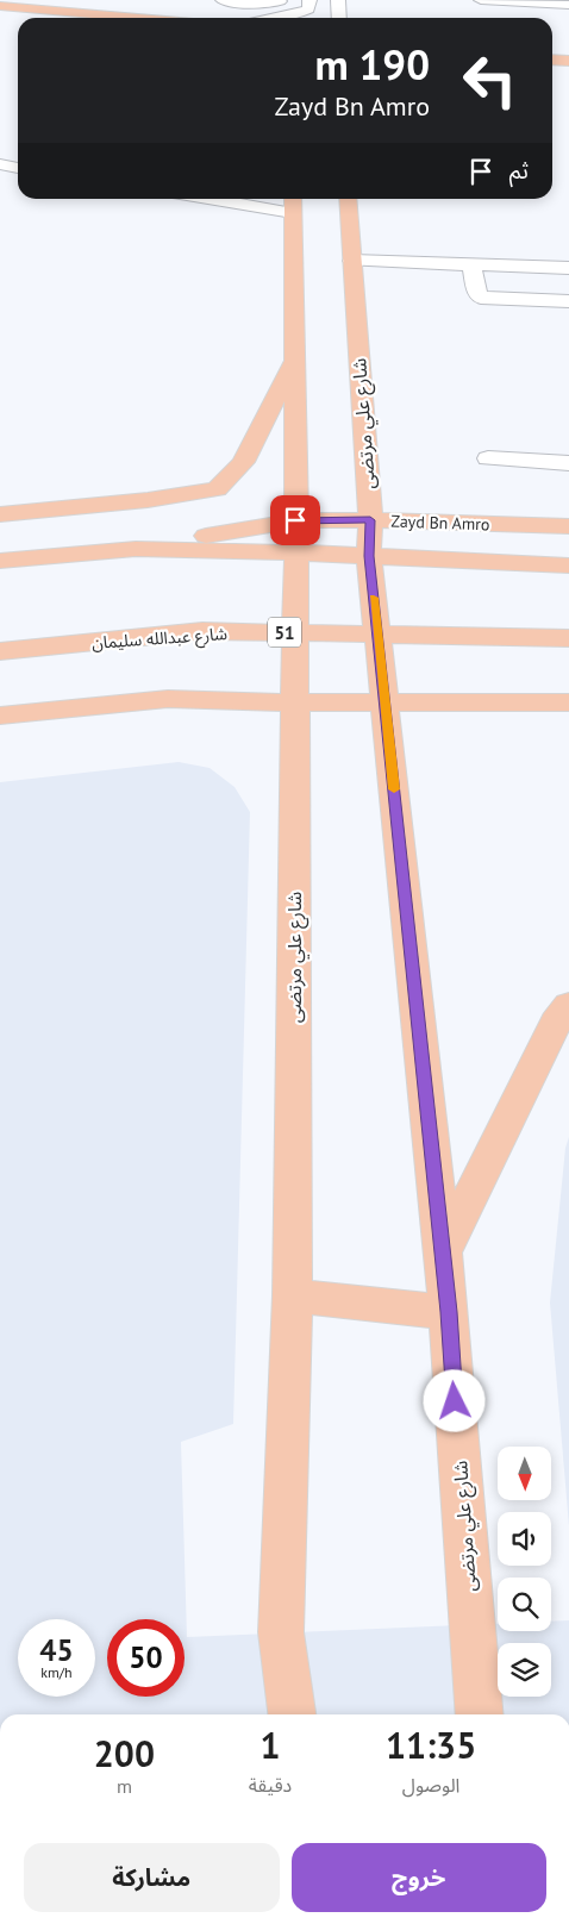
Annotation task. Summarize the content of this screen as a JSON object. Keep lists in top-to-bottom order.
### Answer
{
  "streets": {
    "main road": [
      "شارع علي مرتضى",
      "Zayd Bn Amro",
      "51",
      "شارع عبدالله سليمان"
    ]
  },
  "crossings": [
    ["شارع علي مرتضى", "Zayd Bn Amro"],
    ["شارع علي مرتضى", "شارع عبدالله سليمان"]
  ],
  "north": "bottom",
  "page": {
    "turn": ["190 m", "Zayd Bn Amro"],
    "then": "ثم",
    "speed": "45 km/h",
    "limit": "50",
    "eta": [
      "11:35",
      "الوصول",
      "1",
      "دقيقة",
      "200",
      "m"
    ],
    "buttons": ["خروج", "مشاركة"]
  }
}
